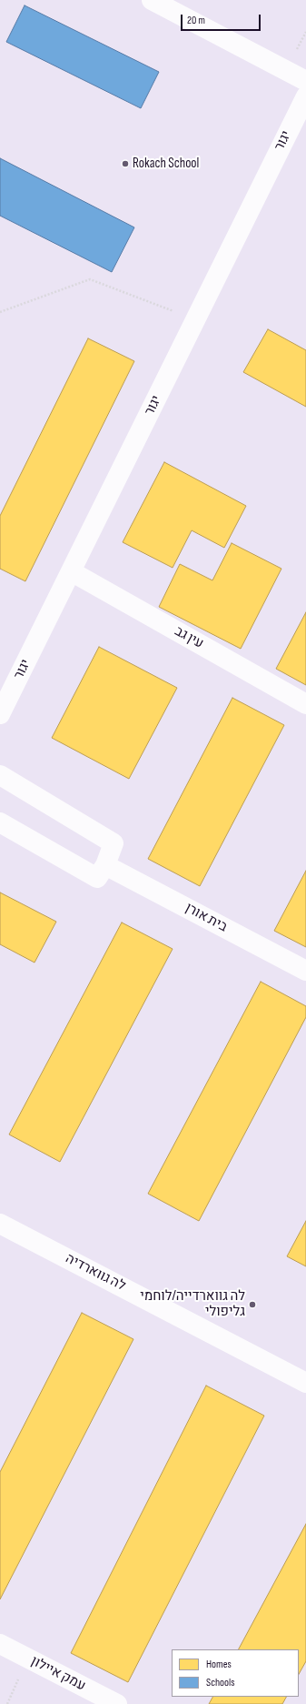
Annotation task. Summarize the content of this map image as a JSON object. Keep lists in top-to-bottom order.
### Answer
{
  "streets": {
    "street": [
      "יגור",
      "עין גב",
      "בית אורן",
      "לה גווארדיה",
      "עמק איילון"
    ]
  },
  "crossings": [
    ["יגור", "עין גב"]
  ],
  "places": ["Rokach School", "לה גווארדייה/לוחמי גליפולי"],
  "legend": ["Homes", "Schools"],
  "scale_bar": "20 m"
}
